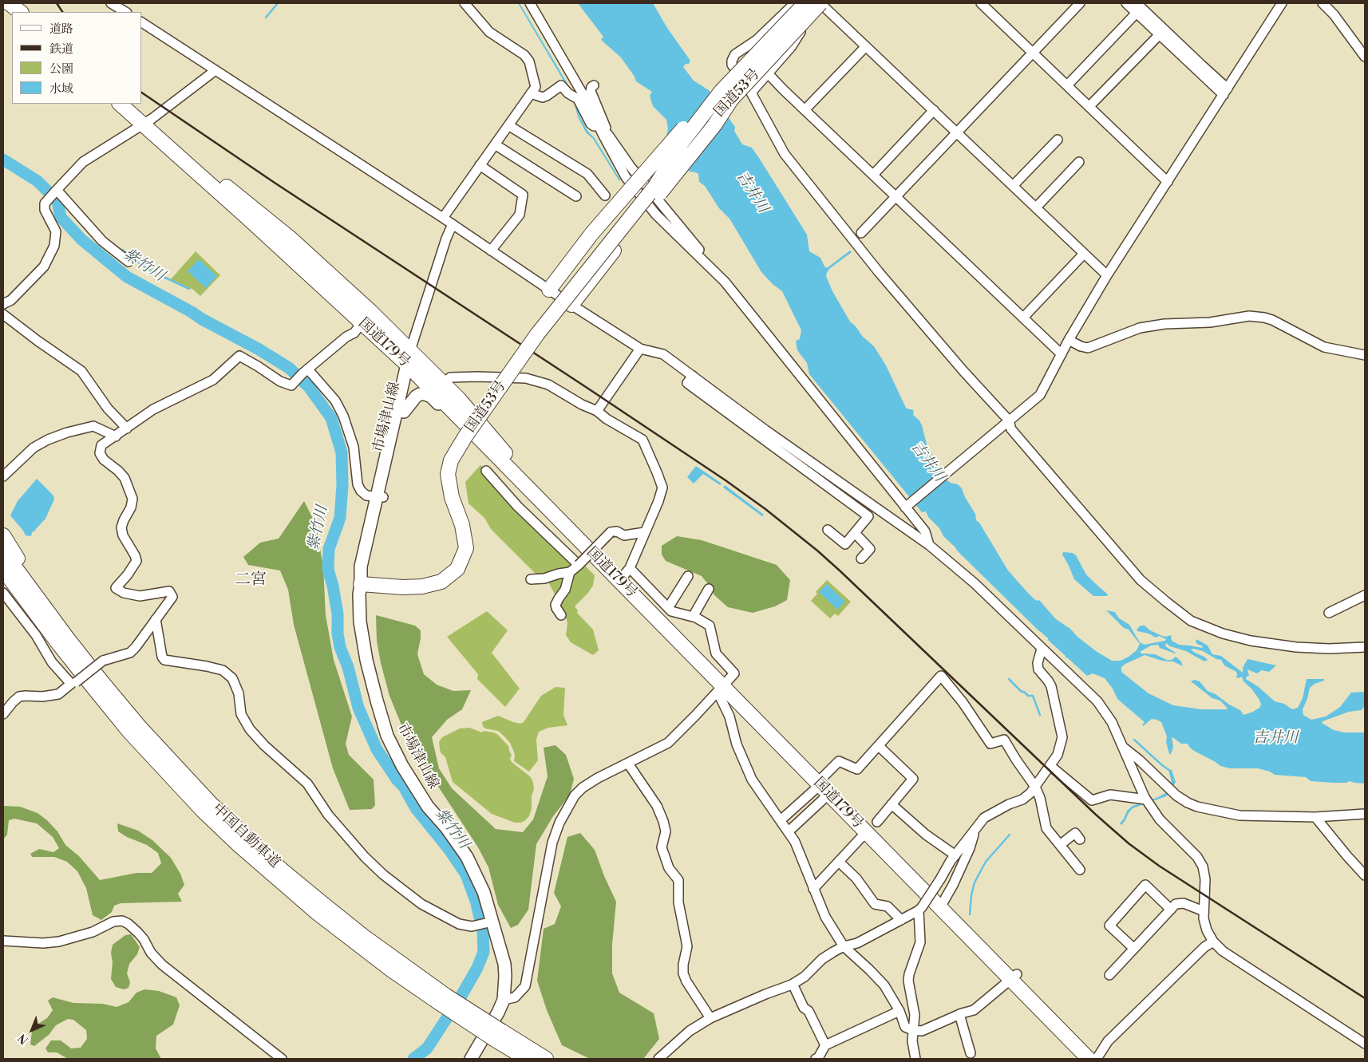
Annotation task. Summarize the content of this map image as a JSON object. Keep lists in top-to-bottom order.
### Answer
{
  "streets": {
    "highway": ["国道53号", "国道179号", "中国自動車道"],
    "main road": ["市場津山線"]
  },
  "crossings": [
    ["国道53号", "市場津山線"],
    ["国道179号", "市場津山線"]
  ],
  "districts": ["二宮"],
  "water": ["吉井川", "紫竹川"],
  "legend": [
    "道路",
    "鉄道",
    "公園",
    "水域"
  ],
  "north": "bottom left"
}
